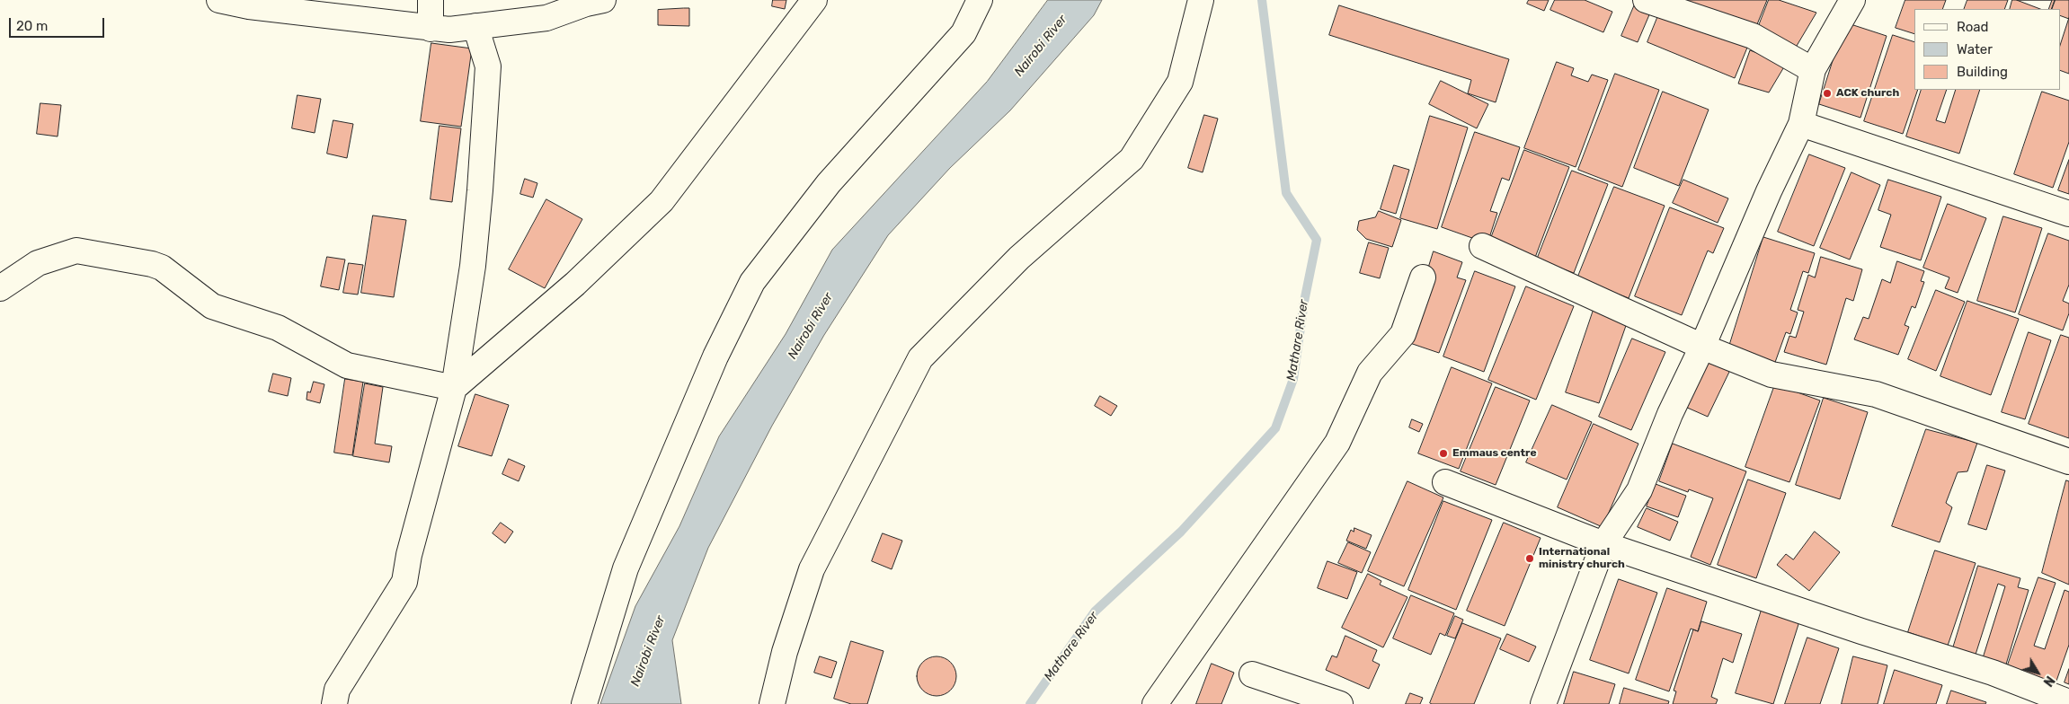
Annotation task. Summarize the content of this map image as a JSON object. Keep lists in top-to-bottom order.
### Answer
{
  "water": ["Nairobi River", "Mathare River"],
  "places": ["ACK church", "Emmaus centre", "International ministry church"],
  "legend": ["Road", "Water", "Building"],
  "scale_bar": "20 m",
  "north": "bottom right"
}
